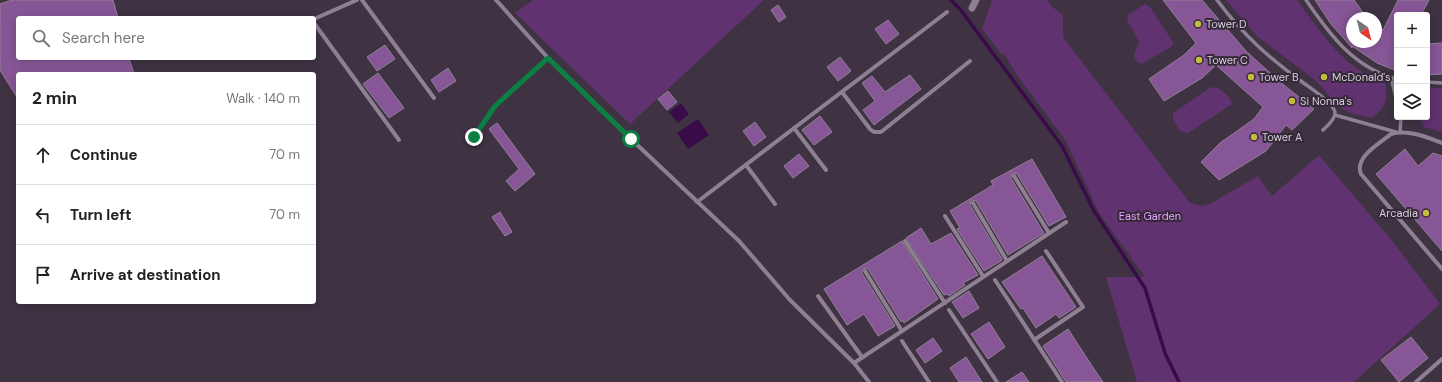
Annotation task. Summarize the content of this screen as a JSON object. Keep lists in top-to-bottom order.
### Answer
{
  "parks": ["East Garden"],
  "places": [
    "Tower D",
    "Tower C",
    "Tower B",
    "McDonald's",
    "Si Nonna's",
    "Tower A",
    "Arcadia"
  ],
  "north": "bottom right",
  "page": {
    "map_buttons": ["+", "−"],
    "search": "Search here",
    "heading": ["2 min", "Walk · 140 m"],
    "list": [
      ["Continue", "70 m"],
      ["Turn left", "70 m"],
      "Arrive at destination"
    ]
  }
}
